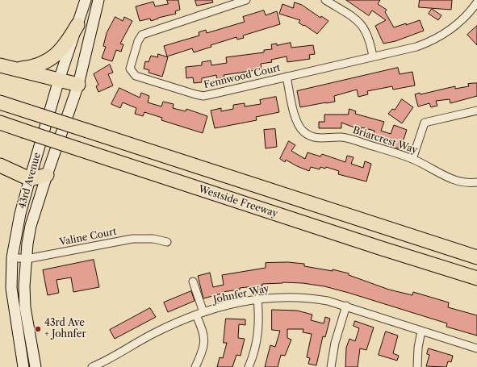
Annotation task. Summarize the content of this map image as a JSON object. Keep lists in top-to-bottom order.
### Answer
{
  "streets": {
    "highway": ["Westside Freeway"],
    "main road": ["43rd Avenue"],
    "street": [
      "Fennwood Court",
      "Briarcrest Way",
      "Valine Court",
      "Johnfer Way"
    ]
  },
  "crossings": [
    ["Fennwood Court", "Briarcrest Way"],
    ["43rd Avenue", "Valine Court"]
  ],
  "places": ["43rd Ave + Johnfer"]
}
